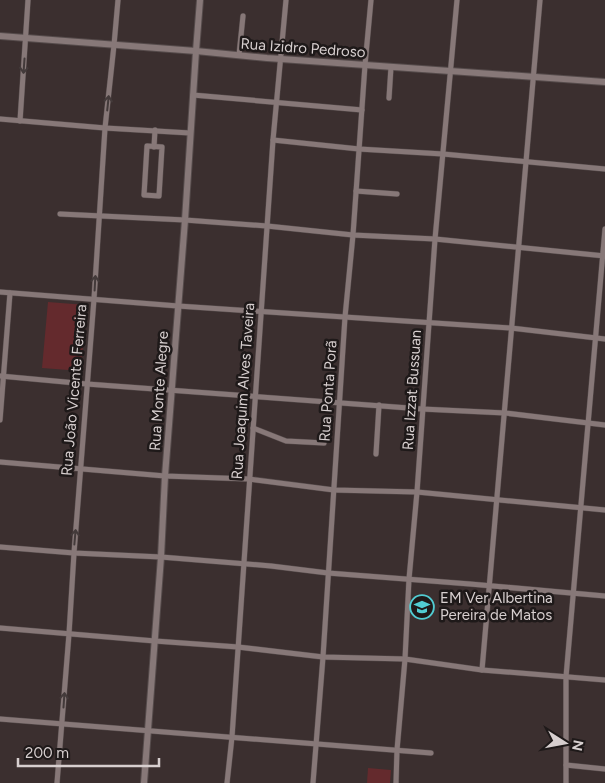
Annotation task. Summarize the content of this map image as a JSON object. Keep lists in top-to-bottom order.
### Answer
{
  "streets": {
    "street": [
      "Rua Izidro Pedroso",
      "Rua João Vicente Ferreira",
      "Rua Izzat Bussuan",
      "Rua Monte Alegre",
      "Rua Joaquim Alves Taveira",
      "Rua Ponta Porã"
    ]
  },
  "crossings": [
    ["Rua Izidro Pedroso", "Rua João Vicente Ferreira"],
    ["Rua Izidro Pedroso", "Rua Izzat Bussuan"],
    ["Rua Izidro Pedroso", "Rua Monte Alegre"],
    ["Rua Izidro Pedroso", "Rua Joaquim Alves Taveira"],
    ["Rua Izidro Pedroso", "Rua Ponta Porã"]
  ],
  "one_way": ["Rua João Vicente Ferreira"],
  "places": {
    "school or university": ["EM Ver Albertina Pereira de Matos"]
  },
  "scale_bar": "200 m",
  "north": "right"
}
